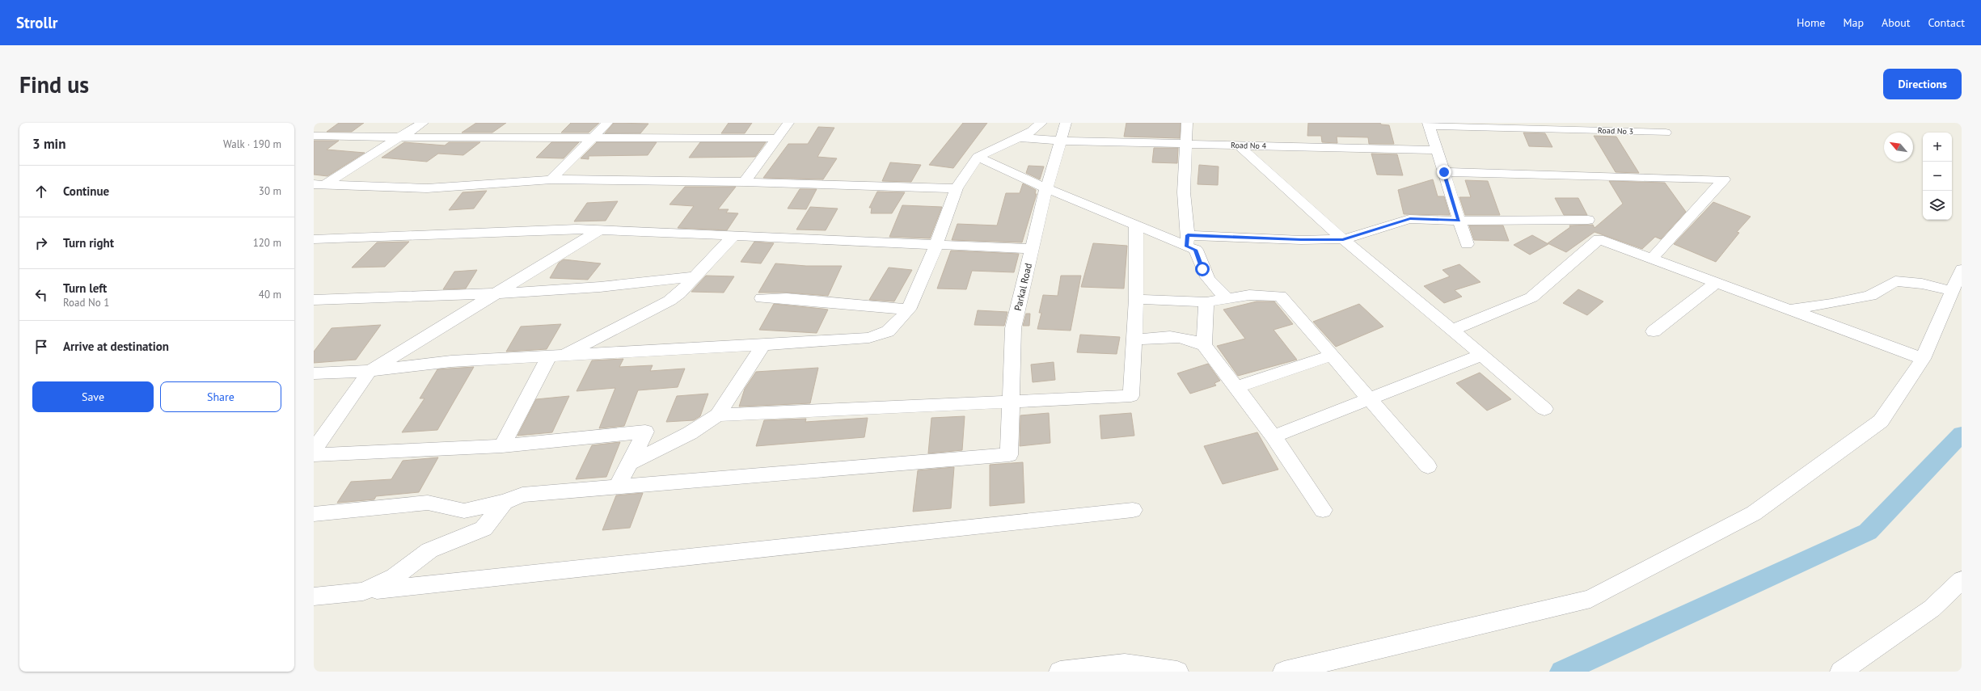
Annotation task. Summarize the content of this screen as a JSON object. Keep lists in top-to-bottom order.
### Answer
{
  "streets": {
    "street": ["Road No 3", "Road No 4", "Parkal Road"]
  },
  "crossings": [
    ["Road No 4", "Parkal Road"]
  ],
  "north": "top left",
  "page": {
    "header": "Strollr",
    "nav": [
      "Home",
      "Map",
      "About",
      "Contact"
    ],
    "buttons": [
      "Directions",
      ["Save", "Share"]
    ],
    "title": "Find us",
    "heading": ["3 min", "Walk · 190 m"],
    "map_buttons": ["+", "−"],
    "list": [
      ["Continue", "30 m"],
      ["Turn right", "120 m"],
      ["Turn left", "Road No 1", "40 m"],
      "Arrive at destination"
    ]
  }
}
